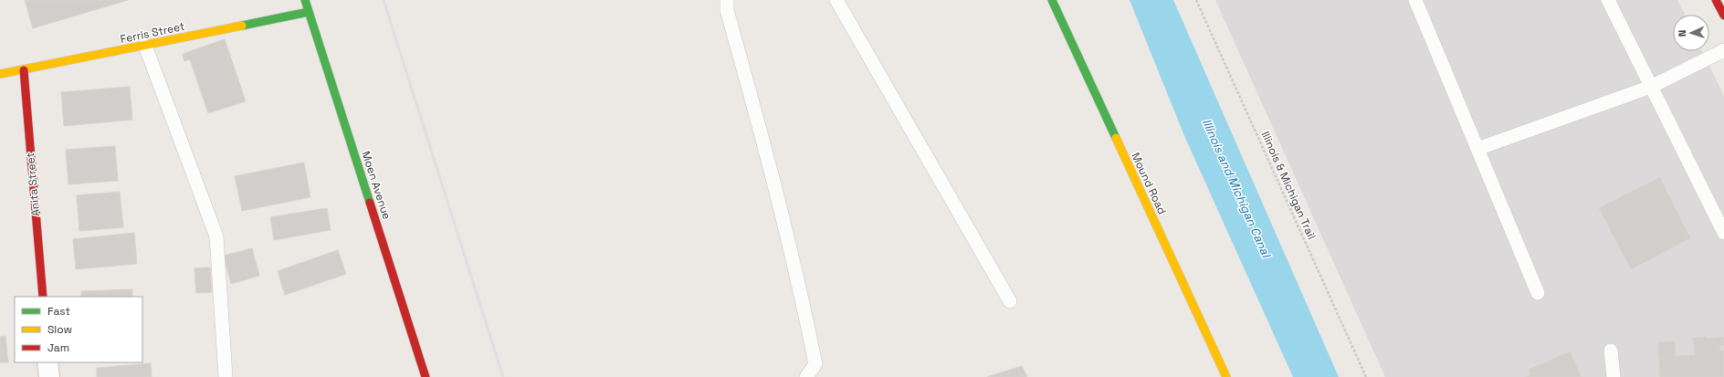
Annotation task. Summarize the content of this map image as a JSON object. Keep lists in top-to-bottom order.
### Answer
{
  "streets": {
    "street": [
      "Ferris Street",
      "Mound Road",
      "Anita Street",
      "Moen Avenue"
    ],
    "path": ["Illinois & Michigan Trail"]
  },
  "crossings": [
    ["Ferris Street", "Anita Street"],
    ["Ferris Street", "Moen Avenue"]
  ],
  "water": ["Illinois and Michigan Canal"],
  "legend": ["Fast", "Slow", "Jam"],
  "north": "left"
}
